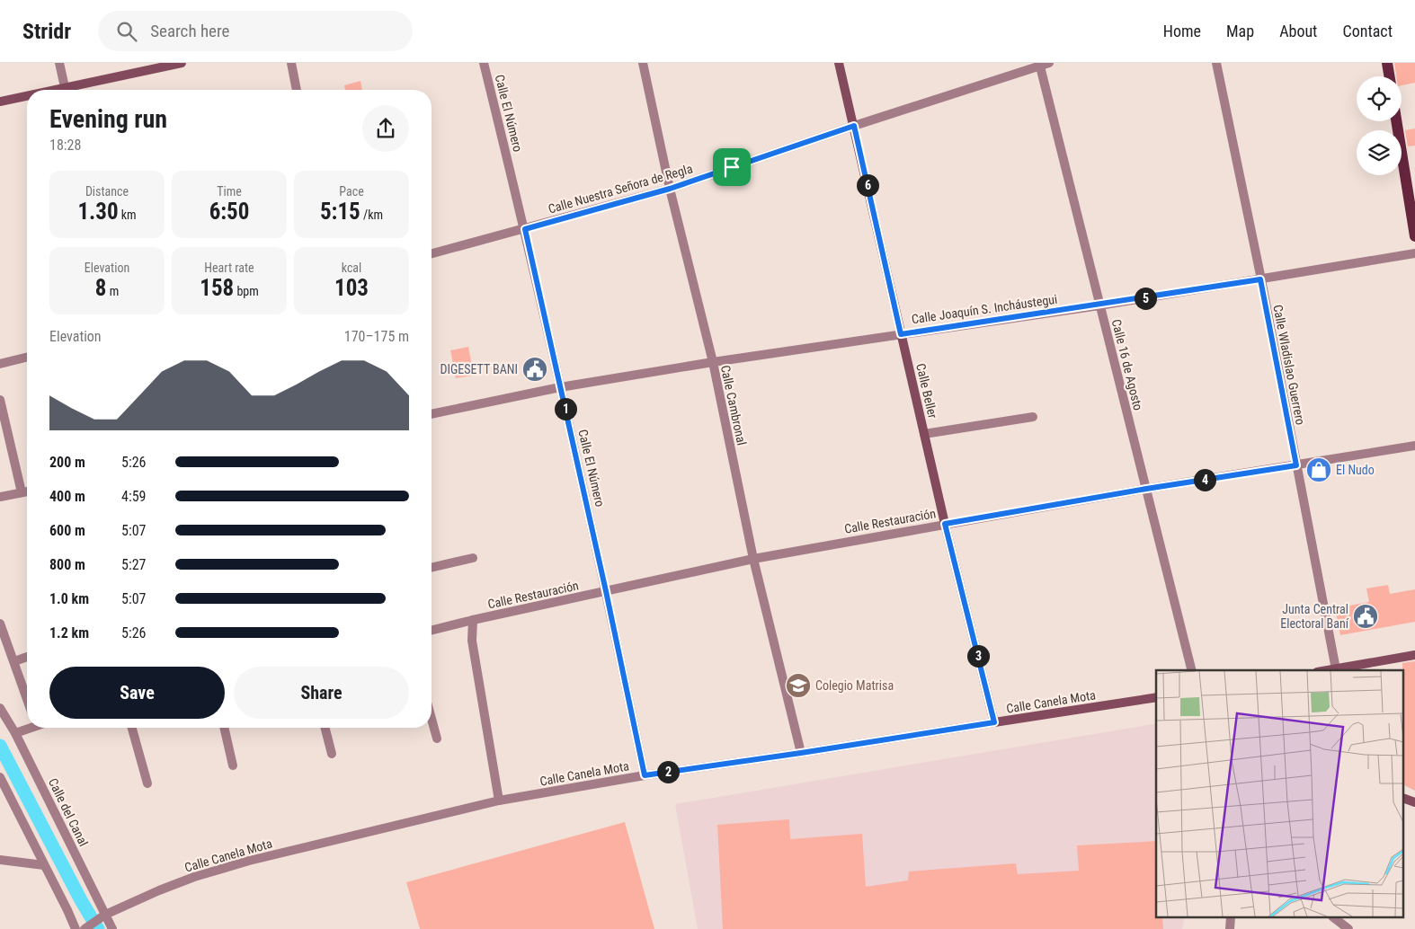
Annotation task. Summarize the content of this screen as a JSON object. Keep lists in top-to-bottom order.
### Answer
{
  "streets": {
    "main road": ["Calle Beller", "Calle Canela Mota"],
    "street": [
      "Calle El Número",
      "Calle Nuestra Señora de Regla",
      "Calle Joaquín S. Incháustegui",
      "Calle 16 de Agosto",
      "Calle Wladislao Guerrero",
      "Calle Cambronal",
      "Calle Restauración",
      "Calle del Canal"
    ]
  },
  "crossings": [
    ["Calle El Número", "Calle Nuestra Señora de Regla"],
    ["Calle El Número", "Calle Joaquín S. Incháustegui"],
    ["Calle El Número", "Calle Restauración"],
    ["Calle El Número", "Calle Canela Mota"],
    ["Calle Nuestra Señora de Regla", "Calle 16 de Agosto"],
    ["Calle Nuestra Señora de Regla", "Calle Beller"],
    ["Calle Nuestra Señora de Regla", "Calle Cambronal"],
    ["Calle Joaquín S. Incháustegui", "Calle 16 de Agosto"],
    ["Calle Joaquín S. Incháustegui", "Calle Wladislao Guerrero"],
    ["Calle Joaquín S. Incháustegui", "Calle Beller"],
    ["Calle Joaquín S. Incháustegui", "Calle Cambronal"],
    ["Calle 16 de Agosto", "Calle Restauración"],
    ["Calle Wladislao Guerrero", "Calle Restauración"],
    ["Calle Beller", "Calle Restauración"],
    ["Calle Beller", "Calle Canela Mota"],
    ["Calle Cambronal", "Calle Restauración"],
    ["Calle Cambronal", "Calle Canela Mota"],
    ["Calle Canela Mota", "Calle del Canal"]
  ],
  "places": {
    "public building": ["DIGESETT BANI", "Junta Central Electoral Baní"],
    "shop": ["El Nudo"],
    "school or university": ["Colegio Matrisa"]
  },
  "page": {
    "header": "Stridr",
    "search": "Search here",
    "nav": [
      "Home",
      "Map",
      "About",
      "Contact"
    ],
    "heading": ["Evening run", "18:28"],
    "stats": [
      ["Distance", "1.30 km"],
      ["Time", "6:50"],
      ["Pace", "5:15 /km"],
      ["Elevation", "8 m"],
      ["Heart rate", "158 bpm"],
      ["kcal", "103"]
    ],
    "pins": [
      "6",
      "5",
      "1",
      "4",
      "3",
      "2"
    ],
    "chart": ["Elevation", "170–175 m"],
    "list": [
      {
        "name": "200 m",
        "note": "5:26"
      },
      {
        "name": "400 m",
        "note": "4:59"
      },
      {
        "name": "600 m",
        "note": "5:07"
      },
      {
        "name": "800 m",
        "note": "5:27"
      },
      {
        "name": "1.0 km",
        "note": "5:07"
      },
      {
        "name": "1.2 km",
        "note": "5:26"
      }
    ],
    "buttons": ["Save", "Share"]
  }
}
